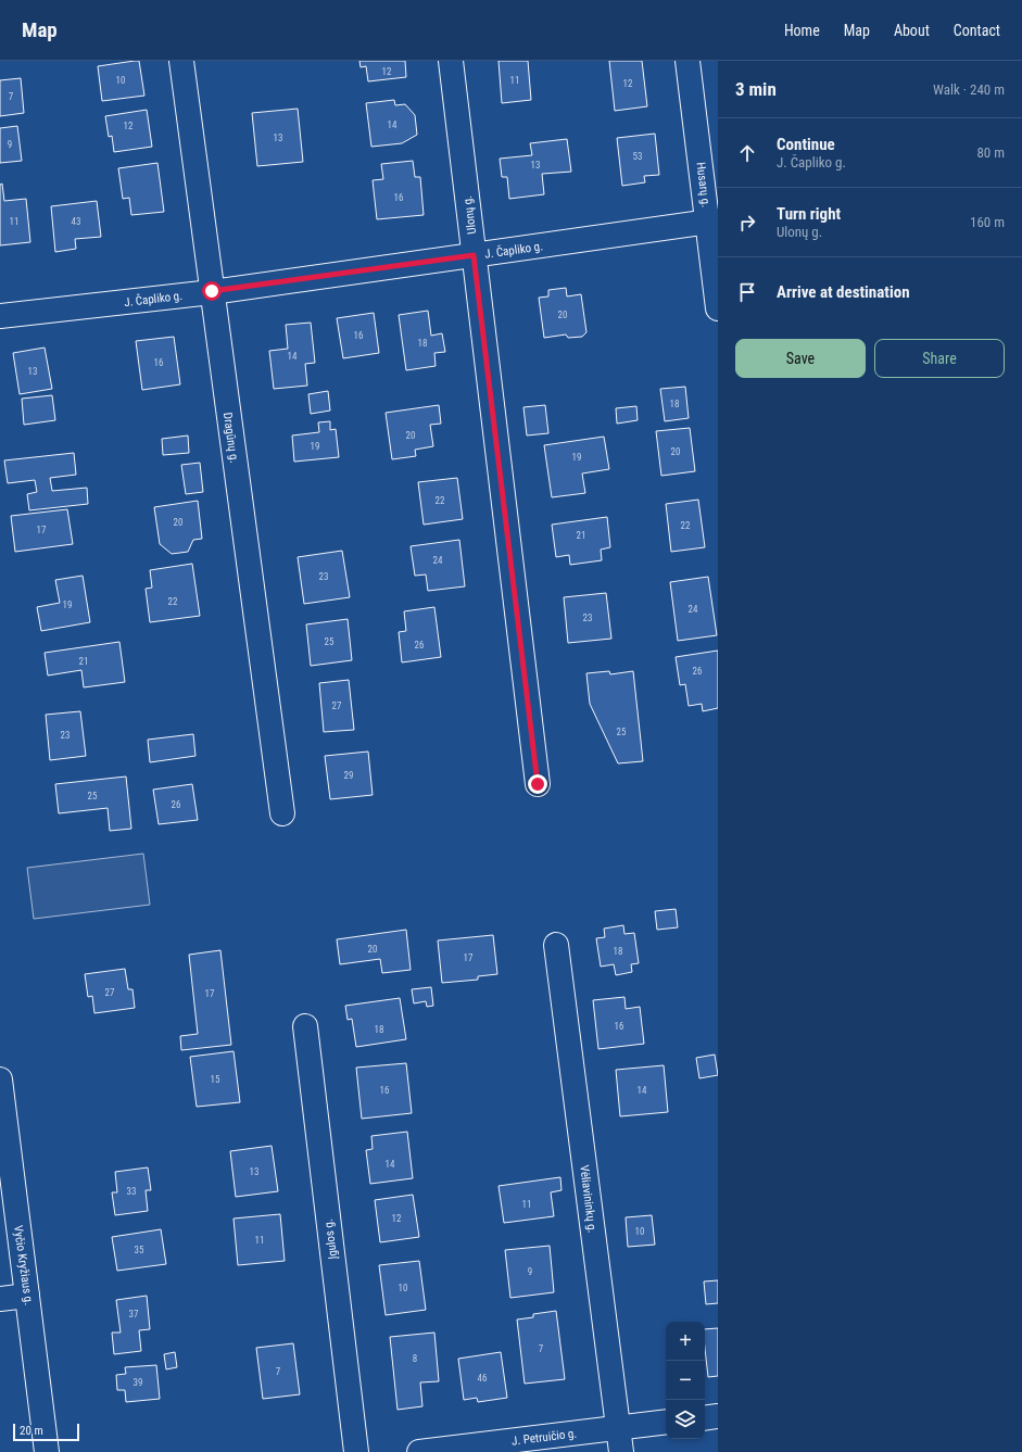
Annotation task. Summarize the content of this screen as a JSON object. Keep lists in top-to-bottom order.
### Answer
{
  "streets": {
    "street": [
      "Husarų g.",
      "Ulonų g.",
      "J. Čapliko g.",
      "Dragūnų g.",
      "Vėliavininkų g.",
      "Įgulos g.",
      "Vyčio Kryžiaus g.",
      "J. Petruičio g."
    ]
  },
  "crossings": [
    ["Husarų g.", "J. Čapliko g."],
    ["Ulonų g.", "J. Čapliko g."],
    ["J. Čapliko g.", "Dragūnų g."],
    ["Vėliavininkų g.", "J. Petruičio g."]
  ],
  "house_numbers": [
    "12",
    "10",
    "11",
    "12",
    "7",
    "14",
    "12",
    "13",
    "9",
    "53",
    "13",
    "16",
    "11",
    "43",
    "20",
    "16",
    "18",
    "14",
    "16",
    "13",
    "18",
    "20",
    "19",
    "20",
    "19",
    "22",
    "20",
    "22",
    "17",
    "21",
    "24",
    "23",
    "22",
    "19",
    "24",
    "23",
    "25",
    "26",
    "21",
    "26",
    "27",
    "25",
    "23",
    "29",
    "25",
    "26",
    "20",
    "18",
    "17",
    "27",
    "17",
    "16",
    "18",
    "15",
    "16",
    "14",
    "14",
    "13",
    "33",
    "11",
    "12",
    "10",
    "11",
    "35",
    "9",
    "10",
    "37",
    "7",
    "8",
    "7",
    "46",
    "39"
  ],
  "scale_bar": "20 m",
  "page": {
    "header": "Map",
    "nav": [
      "Home",
      "Map",
      "About",
      "Contact"
    ],
    "heading": ["3 min", "Walk · 240 m"],
    "list": [
      ["Continue", "J. Čapliko g.", "80 m"],
      ["Turn right", "Ulonų g.", "160 m"],
      "Arrive at destination"
    ],
    "buttons": ["Save", "Share"],
    "map_buttons": ["+", "−"],
    "scale": "20 m"
  }
}
